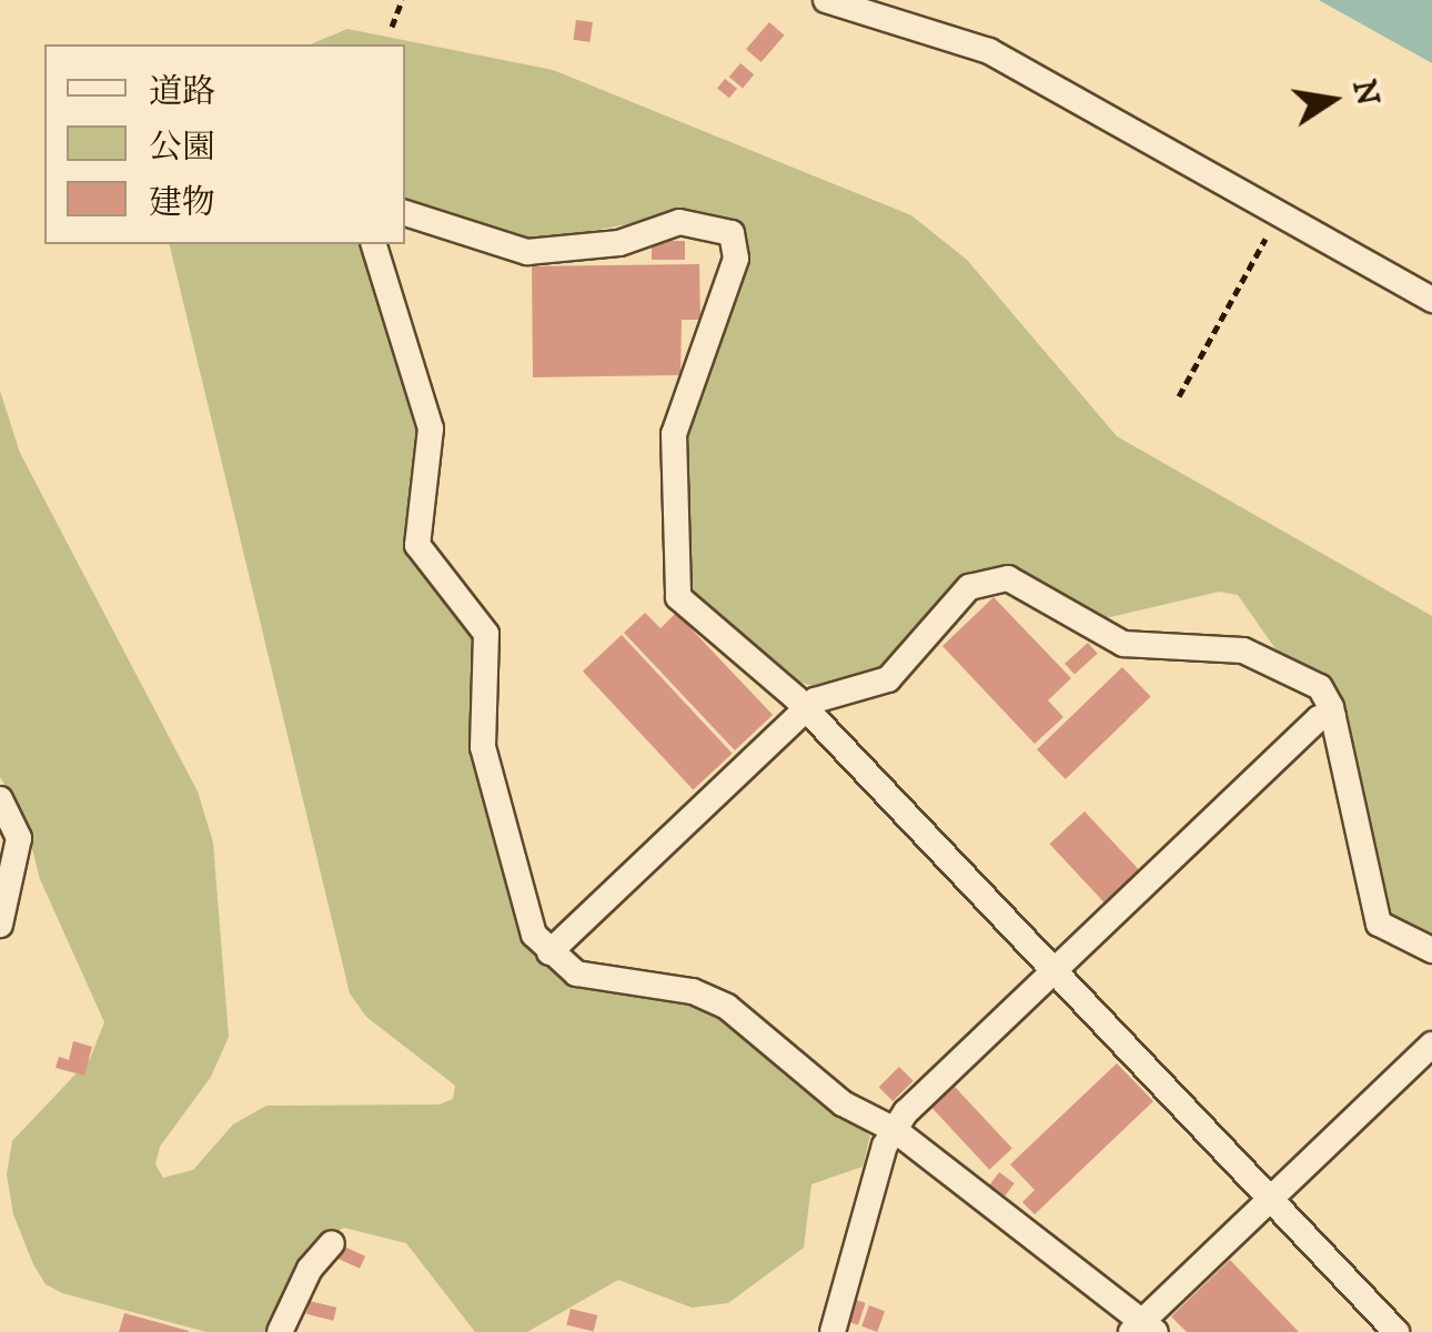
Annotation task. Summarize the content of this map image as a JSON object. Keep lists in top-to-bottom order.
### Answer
{
  "legend": ["道路", "公園", "建物"],
  "north": "right"
}
